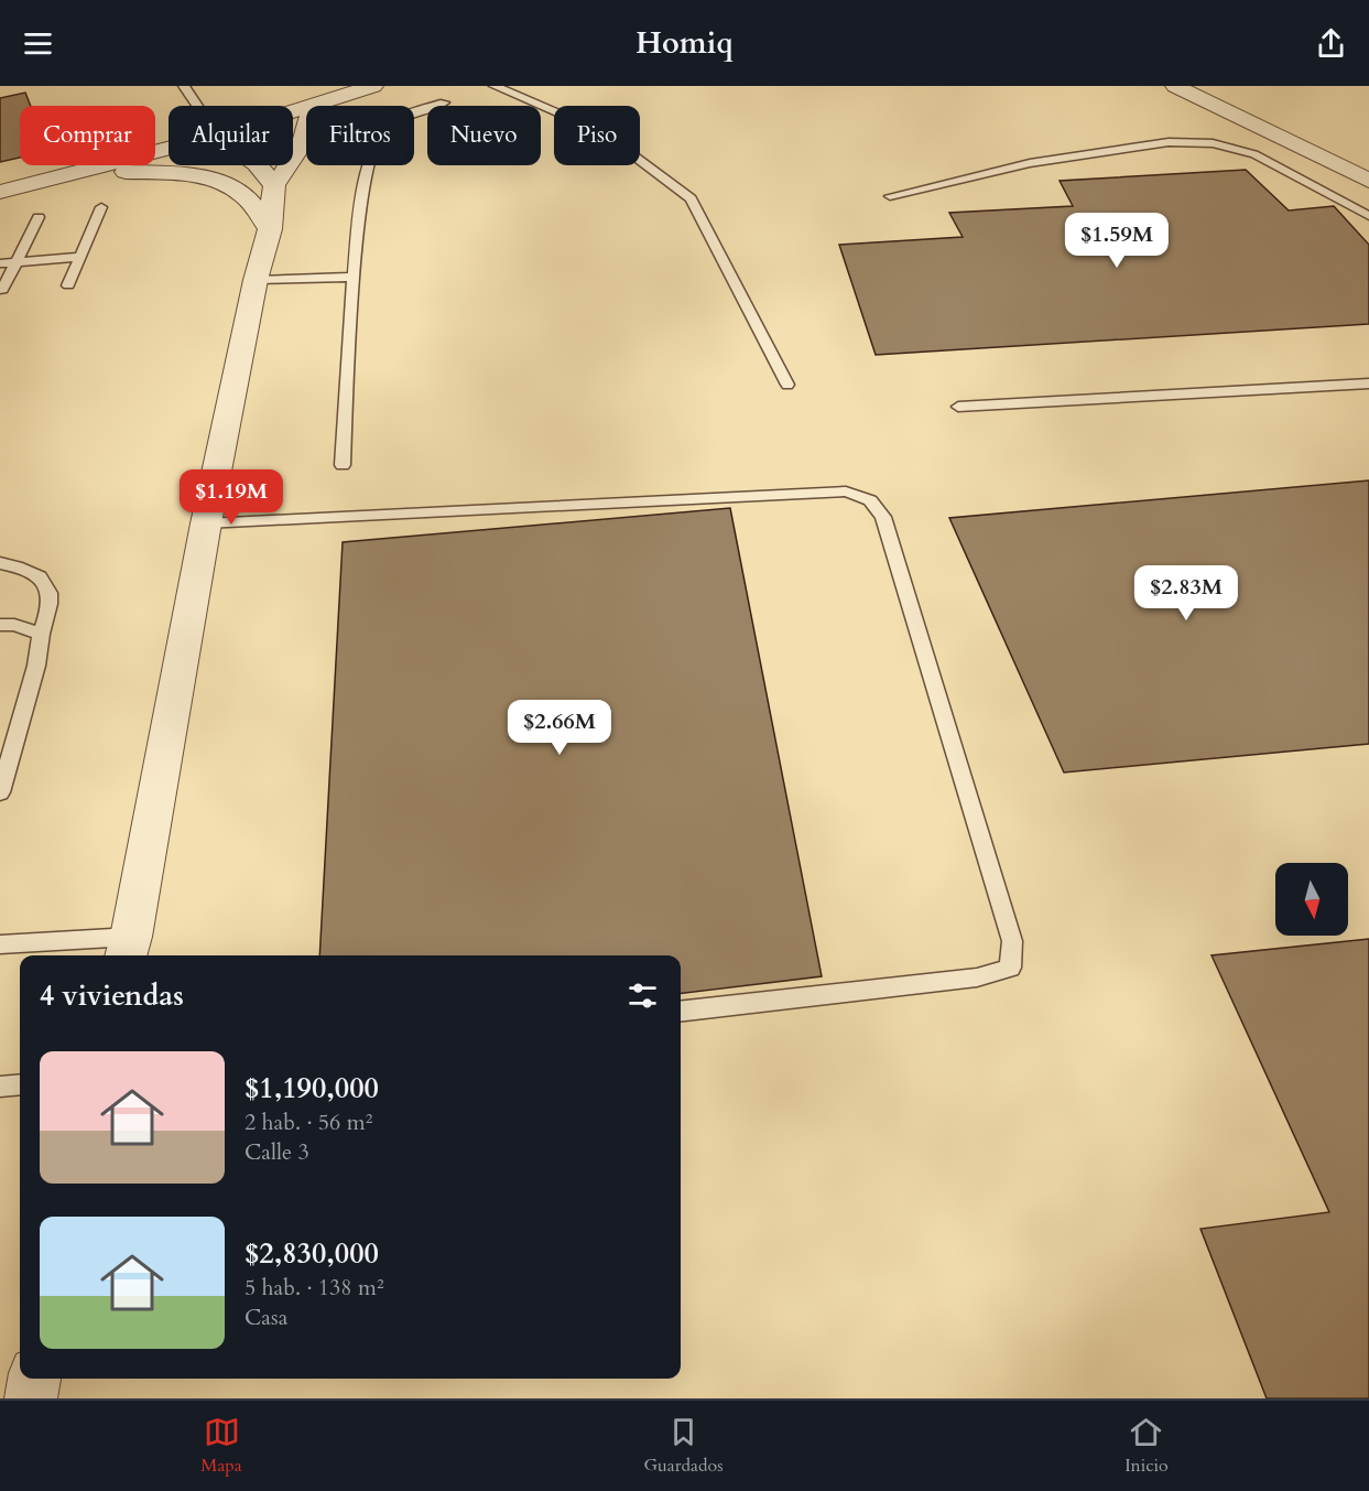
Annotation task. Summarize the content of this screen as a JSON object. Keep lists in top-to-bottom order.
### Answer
{
  "north": "bottom",
  "page": {
    "header": "Homiq",
    "chip": [
      "Comprar",
      "Alquilar",
      "Filtros",
      "Nuevo",
      "Piso"
    ],
    "price": [
      "$1.59M",
      "$1.19M",
      "$2.83M",
      "$2.66M"
    ],
    "heading": "4 viviendas",
    "list": [
      {
        "name": "$1,190,000",
        "note": "2 hab. · 56 m² · Calle 3"
      },
      {
        "name": "$2,830,000",
        "note": "5 hab. · 138 m² · Casa"
      }
    ],
    "tabs": ["Mapa", "Guardados", "Inicio"]
  }
}
